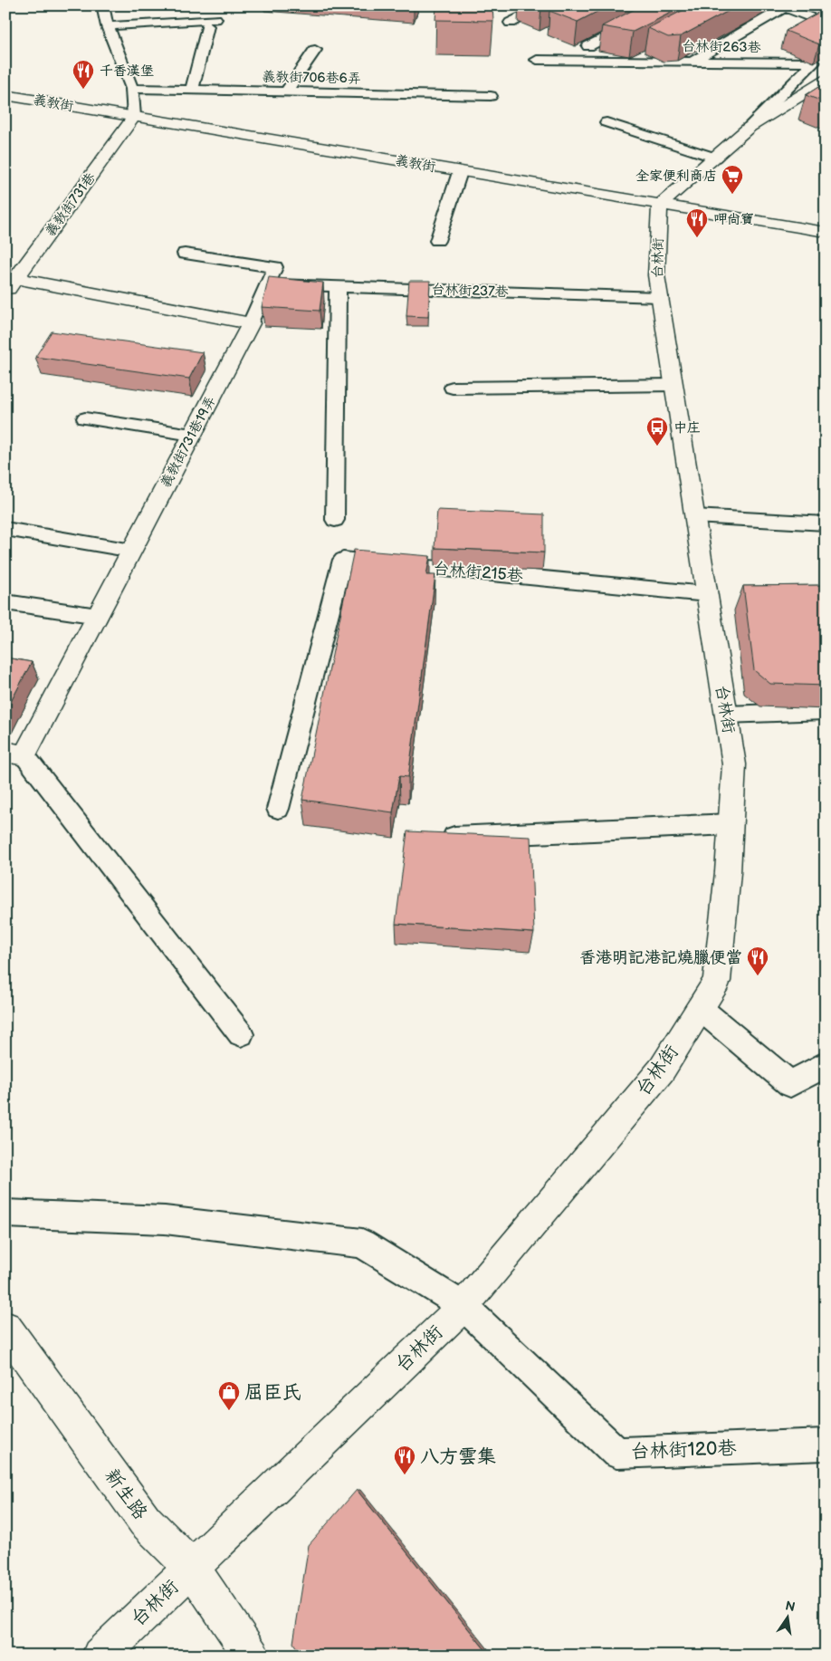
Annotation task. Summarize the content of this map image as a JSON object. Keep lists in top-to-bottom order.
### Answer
{
  "streets": {
    "street": [
      "義教街",
      "義教街731巷",
      "台林街",
      "義教街731巷19弄",
      "新生路"
    ],
    "lane": [
      "台林街263巷",
      "義教街706巷6弄",
      "台林街237巷",
      "台林街215巷",
      "台林街120巷"
    ]
  },
  "crossings": [
    ["義教街", "義教街731巷"],
    ["義教街", "台林街"],
    ["台林街", "台林街237巷"],
    ["台林街", "台林街215巷"],
    ["台林街", "台林街120巷"],
    ["台林街", "新生路"]
  ],
  "places": {
    "restaurant": [
      "千香漢堡",
      "呷尚寶",
      "香港明記港記燒臘便當",
      "八方雲集"
    ],
    "supermarket": ["全家便利商店"],
    "bus stop": ["中庄"],
    "shop": ["屈臣氏"]
  },
  "north": "top"
}
